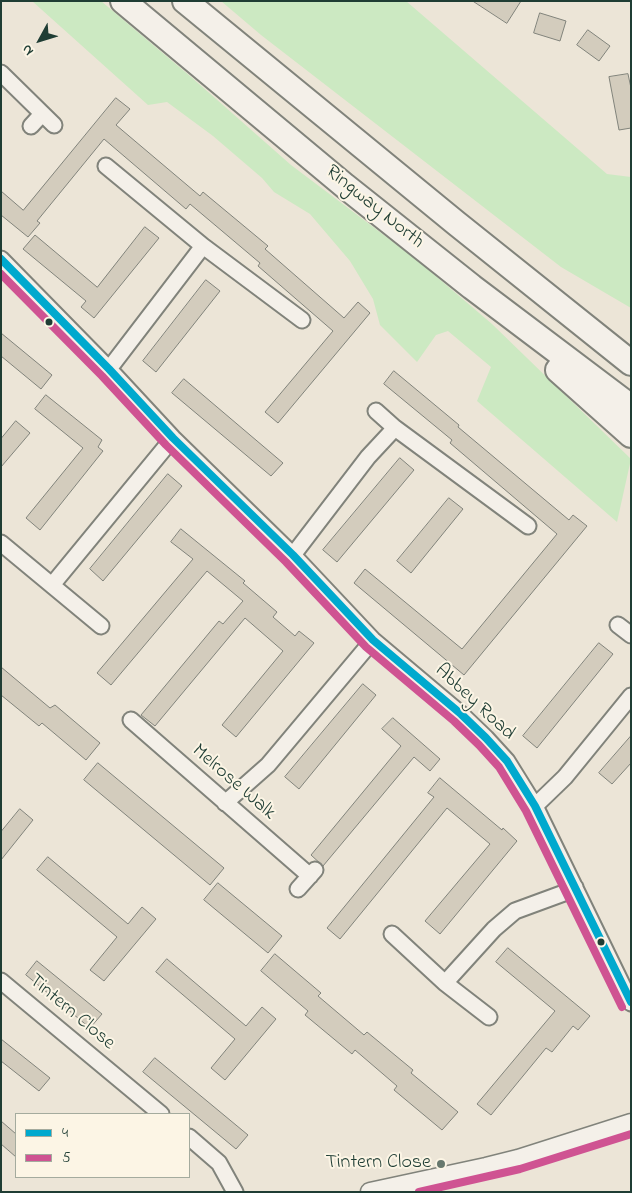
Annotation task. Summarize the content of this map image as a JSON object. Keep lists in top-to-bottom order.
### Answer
{
  "streets": {
    "highway": ["Ringway North"],
    "street": ["Abbey Road", "Melrose Walk", "Tintern Close"]
  },
  "places": ["Tintern Close"],
  "lines": ["transit line 4", "transit line 5"],
  "legend": ["4", "5"],
  "north": "bottom left"
}
